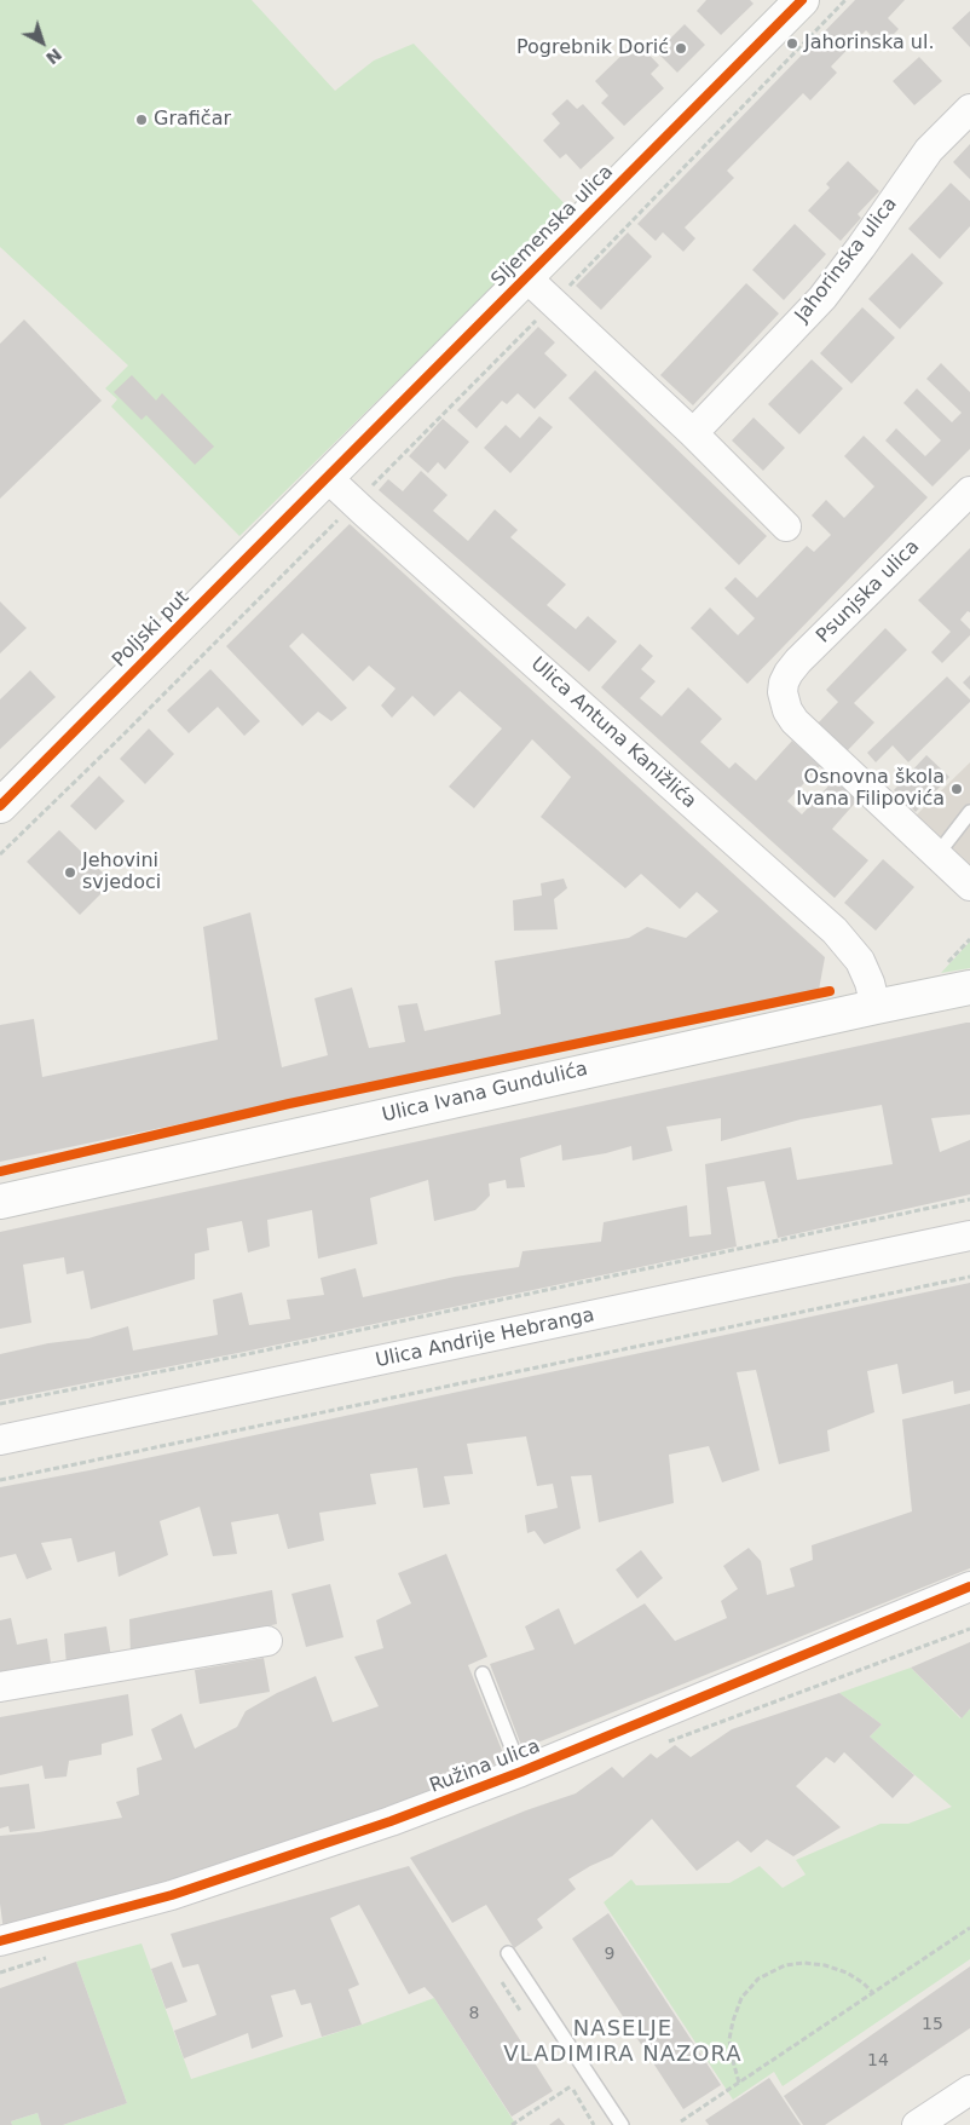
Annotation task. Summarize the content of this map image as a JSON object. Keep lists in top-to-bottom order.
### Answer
{
  "streets": {
    "street": [
      "Sljemenska ulica",
      "Jahorinska ulica",
      "Psunjska ulica",
      "Poljski put",
      "Ulica Antuna Kanižlića",
      "Ulica Ivana Gundulića",
      "Ulica Andrije Hebranga",
      "Ružina ulica"
    ]
  },
  "crossings": [
    ["Sljemenska ulica", "Poljski put"],
    ["Sljemenska ulica", "Ulica Antuna Kanižlića"],
    ["Poljski put", "Ulica Antuna Kanižlića"],
    ["Ulica Antuna Kanižlića", "Ulica Ivana Gundulića"]
  ],
  "districts": ["NASELJE VLADIMIRA NAZORA"],
  "places": [
    "Jahorinska ul.",
    "Pogrebnik Dorić",
    "Grafičar",
    "Osnovna škola Ivana Filipovića",
    "Jehovini svjedoci"
  ],
  "house_numbers": [
    "9",
    "8",
    "15",
    "14"
  ],
  "north": "bottom right"
}
